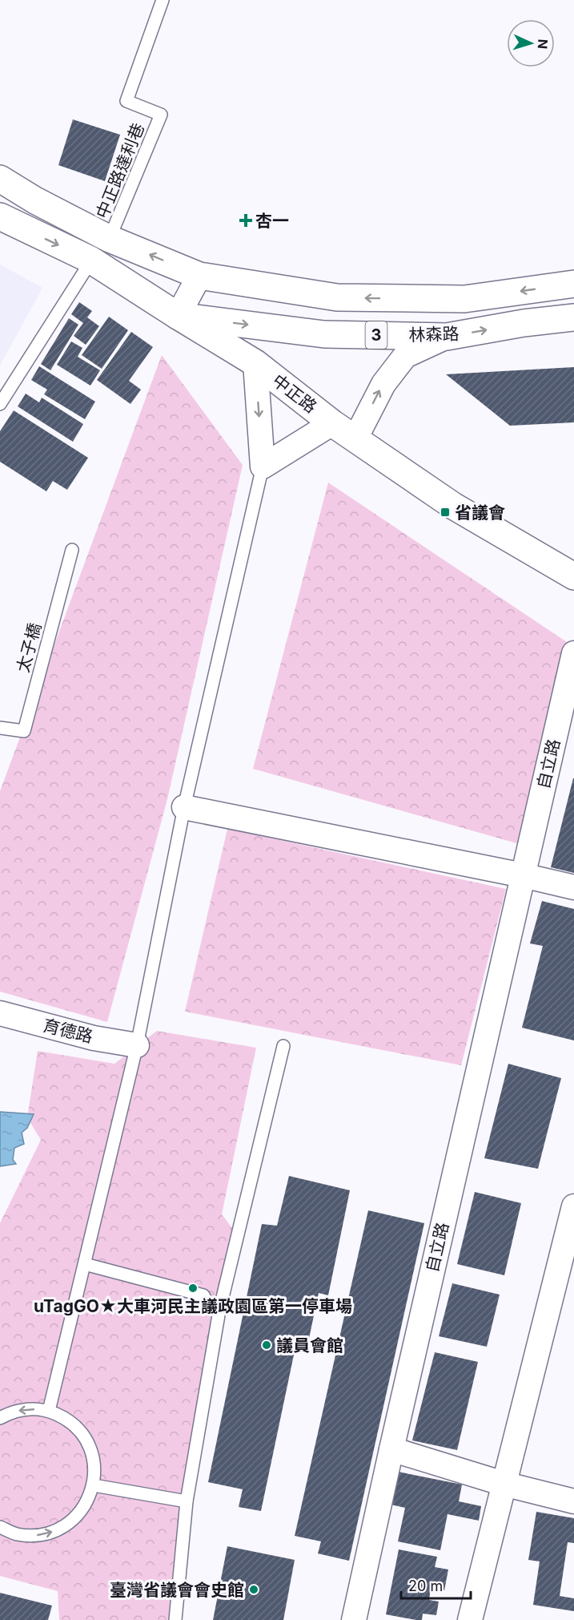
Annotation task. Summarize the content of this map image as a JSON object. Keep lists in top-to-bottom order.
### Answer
{
  "streets": {
    "main road": ["林森路", "3", "中正路"],
    "street": ["自立路", "育德路"],
    "lane": ["中正路達利巷", "太子橋"]
  },
  "crossings": [
    ["中正路達利巷", "3"],
    ["中正路達利巷", "中正路"],
    ["林森路", "3"],
    ["林森路", "中正路"]
  ],
  "places": {
    "health": ["杏一"],
    "transit": ["省議會"],
    "other": ["uTagGO★大車河民主議政園區第一停車場", "議員會館", "臺灣省議會會史館"]
  },
  "scale_bar": "20 m",
  "north": "right"
}
